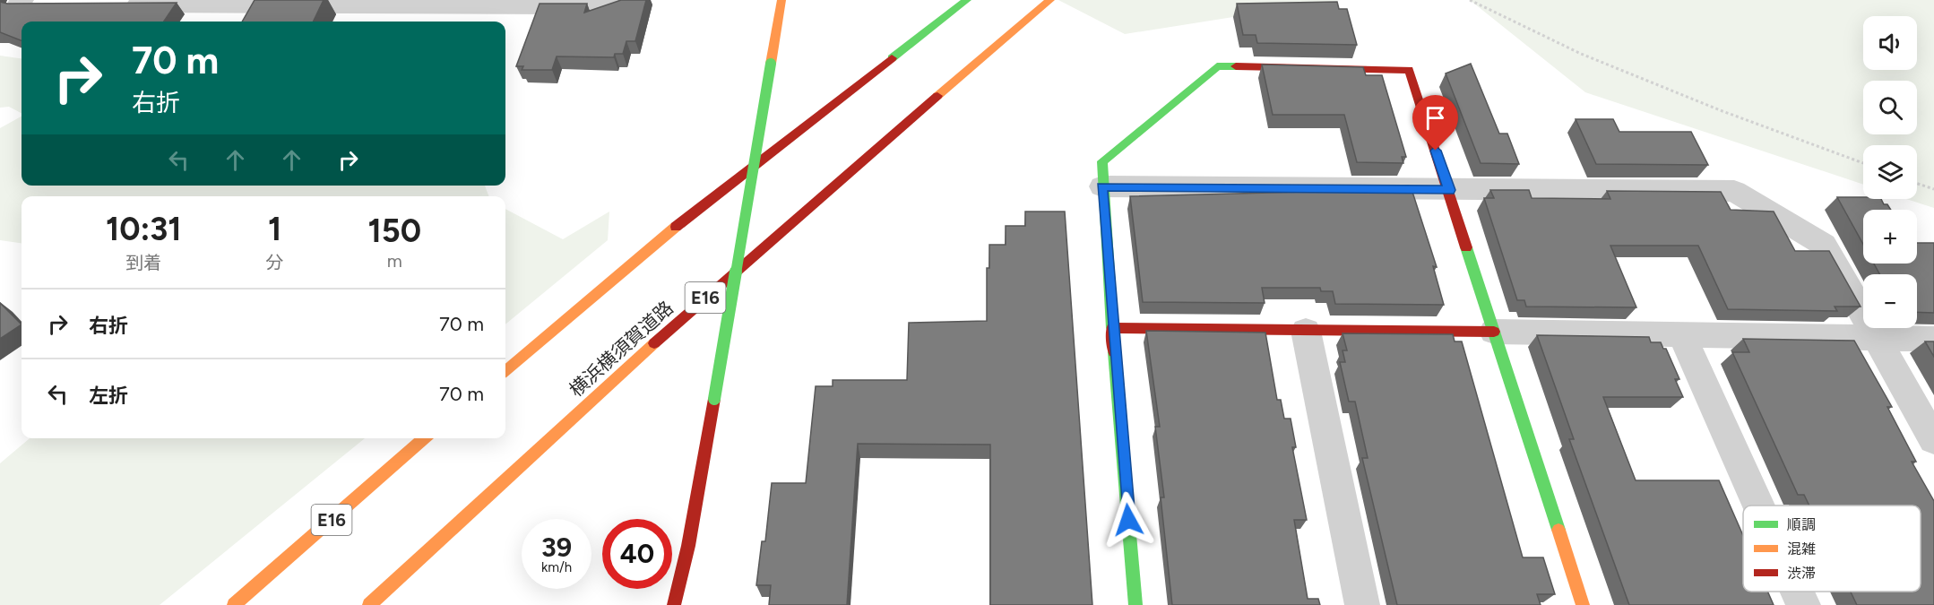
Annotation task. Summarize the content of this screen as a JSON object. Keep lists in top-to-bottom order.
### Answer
{
  "streets": {
    "main road": ["E16", "横浜横須賀道路"]
  },
  "legend": ["順調", "混雑", "渋滞"],
  "page": {
    "map_buttons": ["+", "−"],
    "turn": ["70 m", "右折"],
    "eta": [
      "10:31",
      "到着",
      "1",
      "分",
      "150",
      "m"
    ],
    "list": [
      {
        "name": "右折",
        "value": "70 m"
      },
      {
        "name": "左折",
        "value": "70 m"
      }
    ],
    "speed": "39 km/h",
    "limit": "40"
  }
}
